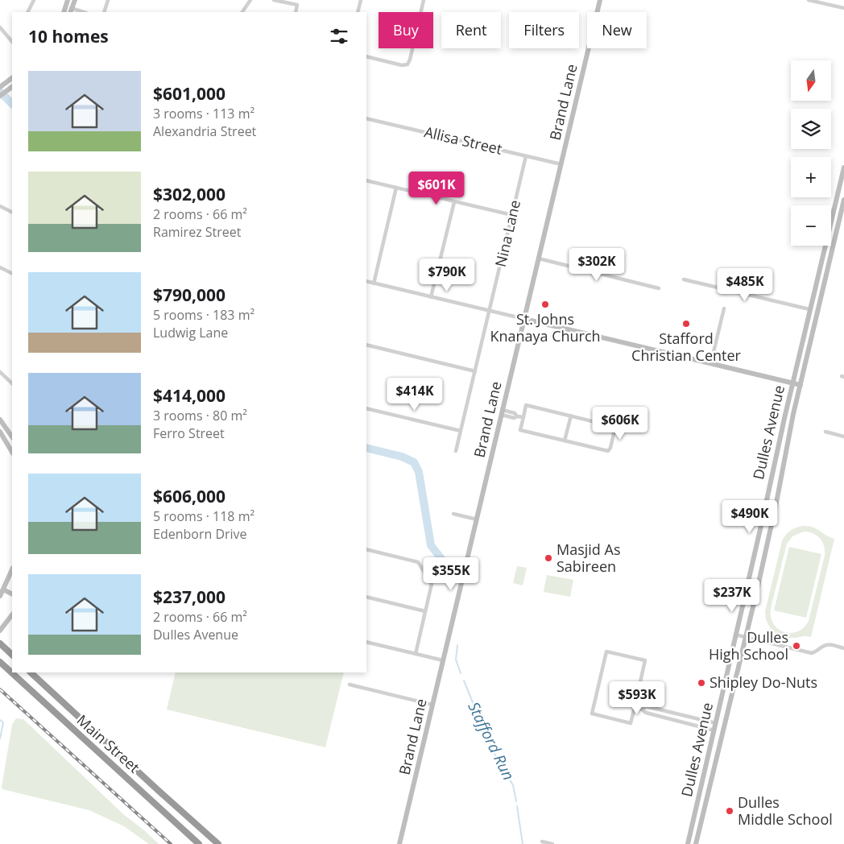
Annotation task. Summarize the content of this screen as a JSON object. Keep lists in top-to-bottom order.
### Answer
{
  "streets": {
    "highway": ["Main Street"],
    "main road": ["Brand Lane", "Dulles Avenue"],
    "street": ["Allisa Street", "Nina Lane"]
  },
  "crossings": [
    ["Brand Lane", "Allisa Street"],
    ["Allisa Street", "Nina Lane"]
  ],
  "water": ["Stafford Run"],
  "places": [
    "St. Johns Knanaya Church",
    "Stafford Christian Center",
    "Masjid As Sabireen",
    "Dulles High School",
    "Shipley Do-Nuts",
    "Dulles Middle School"
  ],
  "north": "bottom",
  "page": {
    "chip": [
      "Buy",
      "Rent",
      "Filters",
      "New"
    ],
    "heading": "10 homes",
    "map_buttons": ["+", "−"],
    "list": [
      {
        "name": "$601,000",
        "note": "3 rooms · 113 m² · Alexandria Street"
      },
      {
        "name": "$302,000",
        "note": "2 rooms · 66 m² · Ramirez Street"
      },
      {
        "name": "$790,000",
        "note": "5 rooms · 183 m² · Ludwig Lane"
      },
      {
        "name": "$414,000",
        "note": "3 rooms · 80 m² · Ferro Street"
      },
      {
        "name": "$606,000",
        "note": "5 rooms · 118 m² · Edenborn Drive"
      },
      {
        "name": "$237,000",
        "note": "2 rooms · 66 m² · Dulles Avenue"
      }
    ],
    "price": [
      "$601K",
      "$302K",
      "$790K",
      "$485K",
      "$414K",
      "$606K",
      "$490K",
      "$355K",
      "$237K",
      "$593K"
    ]
  }
}
